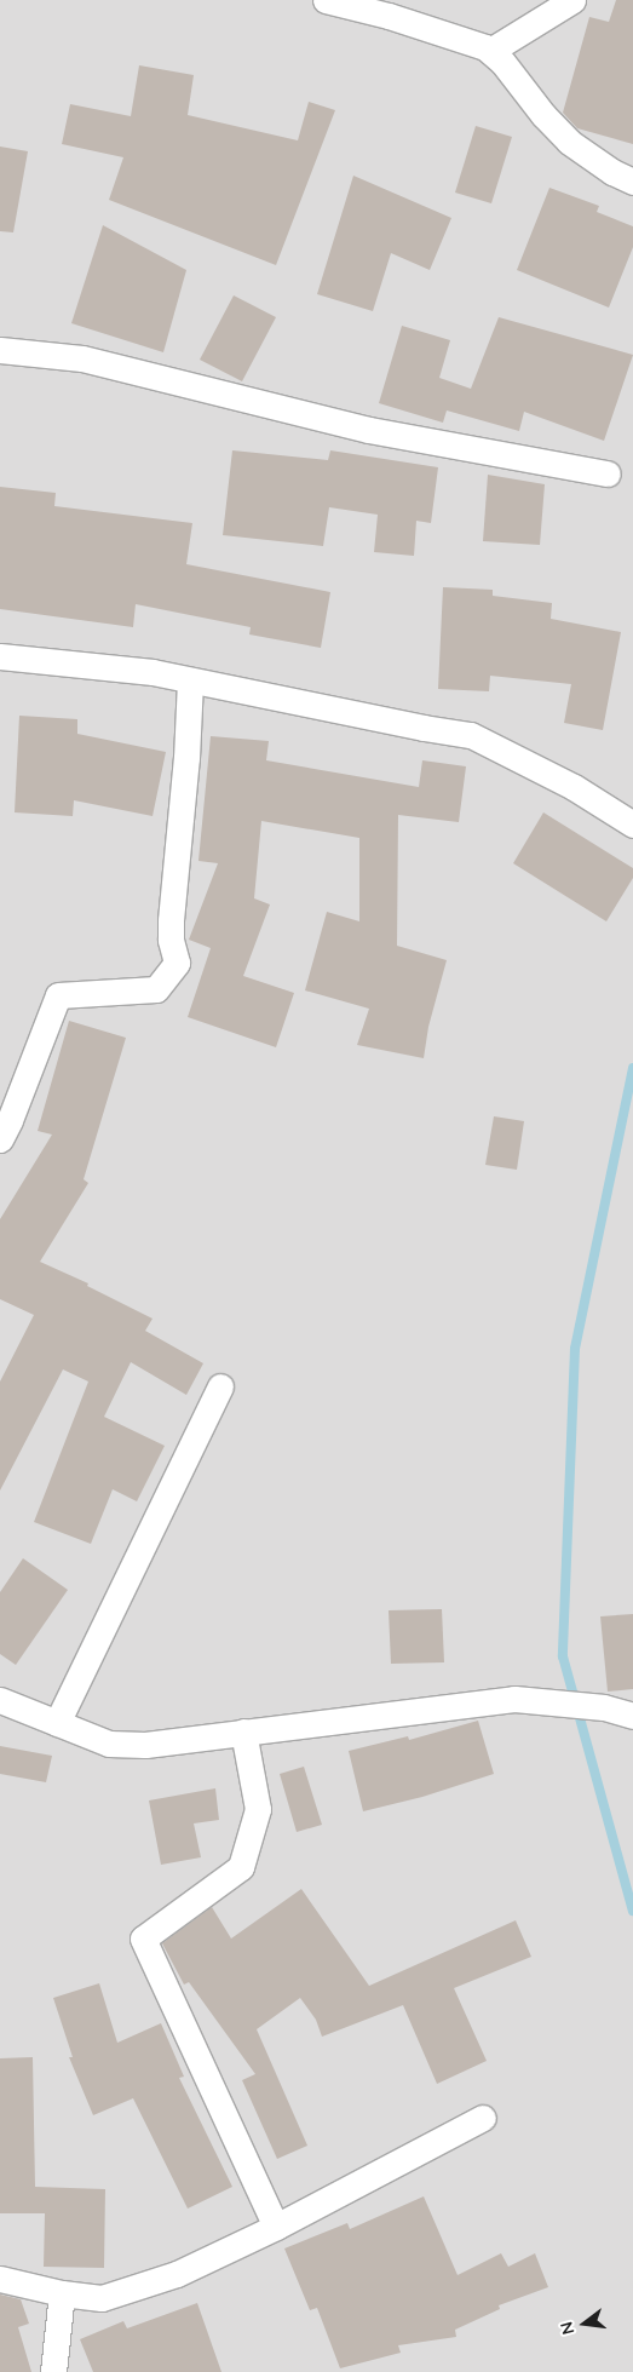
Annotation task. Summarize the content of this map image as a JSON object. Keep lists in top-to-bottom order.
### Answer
{
  "north": "left"
}
